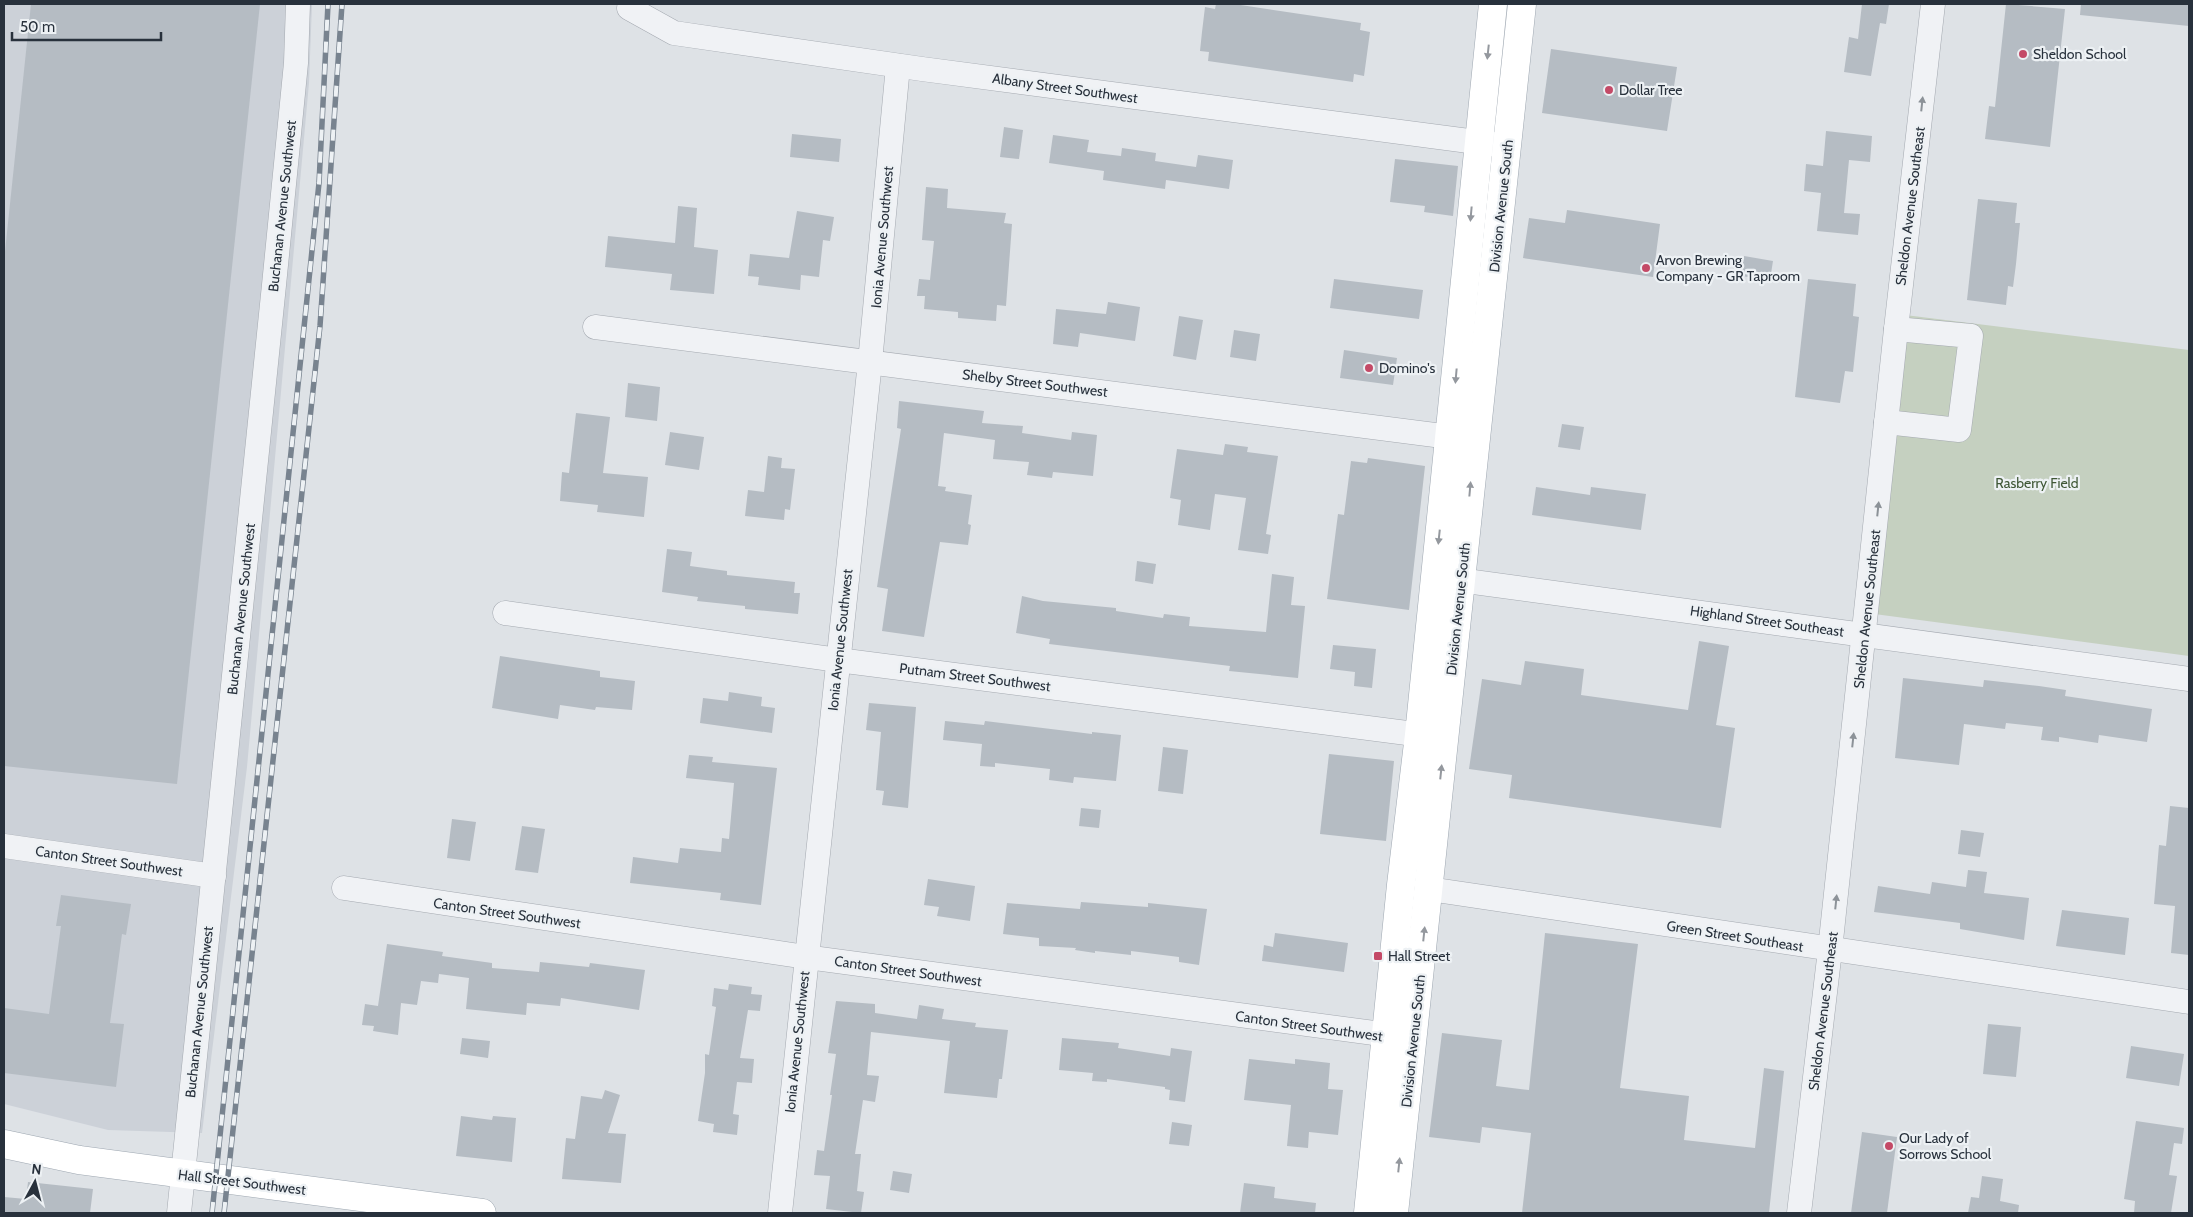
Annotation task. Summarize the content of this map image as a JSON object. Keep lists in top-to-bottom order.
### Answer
{
  "streets": {
    "main road": ["Division Avenue South", "Hall Street Southwest"],
    "street": [
      "Albany Street Southwest",
      "Buchanan Avenue Southwest",
      "Sheldon Avenue Southeast",
      "Ionia Avenue Southwest",
      "Shelby Street Southwest",
      "Highland Street Southeast",
      "Putnam Street Southwest",
      "Canton Street Southwest",
      "Green Street Southeast"
    ]
  },
  "crossings": [
    ["Albany Street Southwest", "Division Avenue South"],
    ["Albany Street Southwest", "Ionia Avenue Southwest"],
    ["Buchanan Avenue Southwest", "Canton Street Southwest"],
    ["Buchanan Avenue Southwest", "Hall Street Southwest"],
    ["Division Avenue South", "Shelby Street Southwest"],
    ["Division Avenue South", "Highland Street Southeast"],
    ["Division Avenue South", "Putnam Street Southwest"],
    ["Division Avenue South", "Canton Street Southwest"],
    ["Division Avenue South", "Green Street Southeast"],
    ["Sheldon Avenue Southeast", "Highland Street Southeast"],
    ["Sheldon Avenue Southeast", "Green Street Southeast"],
    ["Ionia Avenue Southwest", "Shelby Street Southwest"],
    ["Ionia Avenue Southwest", "Putnam Street Southwest"],
    ["Ionia Avenue Southwest", "Canton Street Southwest"]
  ],
  "one_way": ["Sheldon Avenue Southeast"],
  "parks": ["Rasberry Field"],
  "places": {
    "other": [
      "Sheldon School",
      "Dollar Tree",
      "Arvon Brewing Company - GR Taproom",
      "Domino's",
      "Our Lady of Sorrows School"
    ],
    "transit": ["Hall Street"]
  },
  "scale_bar": "50 m",
  "north": "top"
}
